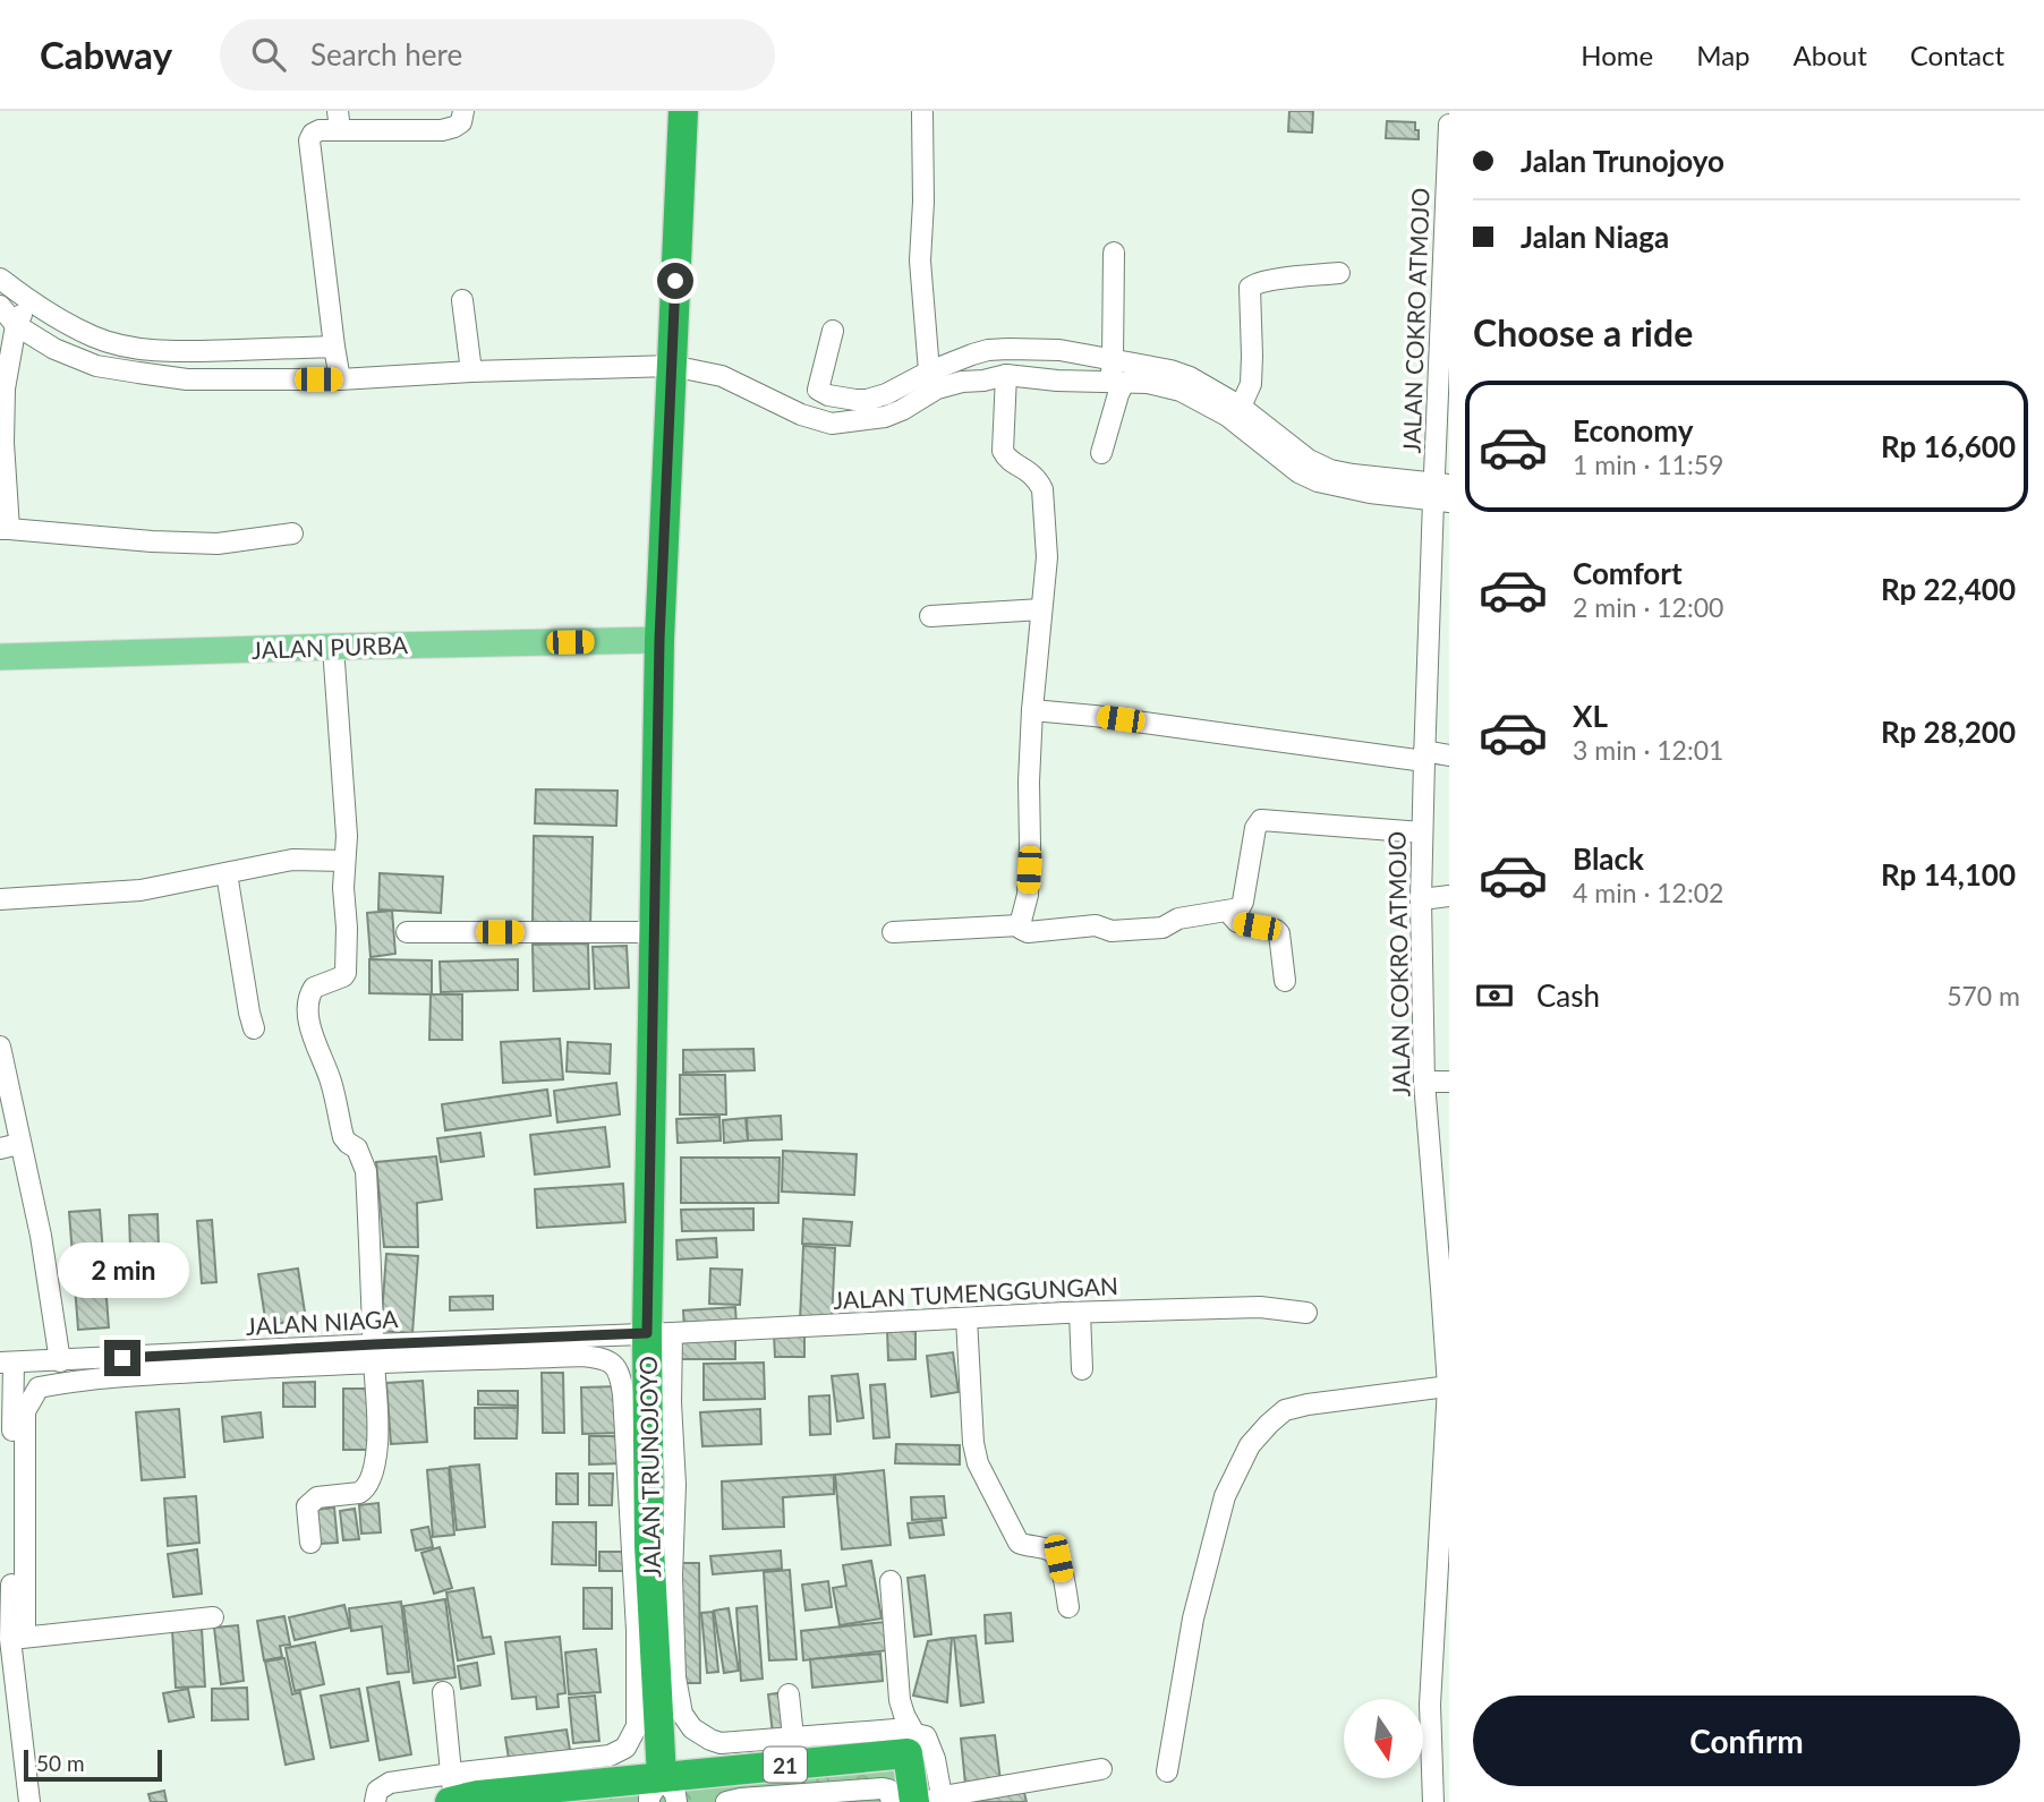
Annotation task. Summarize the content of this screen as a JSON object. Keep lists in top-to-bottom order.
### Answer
{
  "streets": {
    "highway": ["JALAN TRUNOJOYO", "21"],
    "main road": ["JALAN PURBA"],
    "street": ["JALAN COKRO ATMOJO", "JALAN TUMENGGUNGAN", "JALAN NIAGA"]
  },
  "crossings": [
    ["JALAN PURBA", "JALAN TRUNOJOYO"],
    ["JALAN TUMENGGUNGAN", "JALAN NIAGA"],
    ["JALAN TUMENGGUNGAN", "JALAN TRUNOJOYO"],
    ["JALAN NIAGA", "JALAN TRUNOJOYO"],
    ["JALAN TRUNOJOYO", "21"]
  ],
  "scale_bar": "50 m",
  "north": "bottom",
  "page": {
    "header": "Cabway",
    "search": "Search here",
    "nav": [
      "Home",
      "Map",
      "About",
      "Contact"
    ],
    "banner": ["Jalan Trunojoyo", "Jalan Niaga"],
    "heading": "Choose a ride",
    "list": [
      {
        "name": "Economy",
        "note": "1 min · 11:59",
        "value": "Rp 16,600"
      },
      {
        "name": "Comfort",
        "note": "2 min · 12:00",
        "value": "Rp 22,400"
      },
      {
        "name": "XL",
        "note": "3 min · 12:01",
        "value": "Rp 28,200"
      },
      {
        "name": "Black",
        "note": "4 min · 12:02",
        "value": "Rp 14,100"
      }
    ],
    "pay": ["Cash", "570 m"],
    "bubble": "2 min",
    "buttons": "Confirm",
    "scale": "50 m"
  }
}
